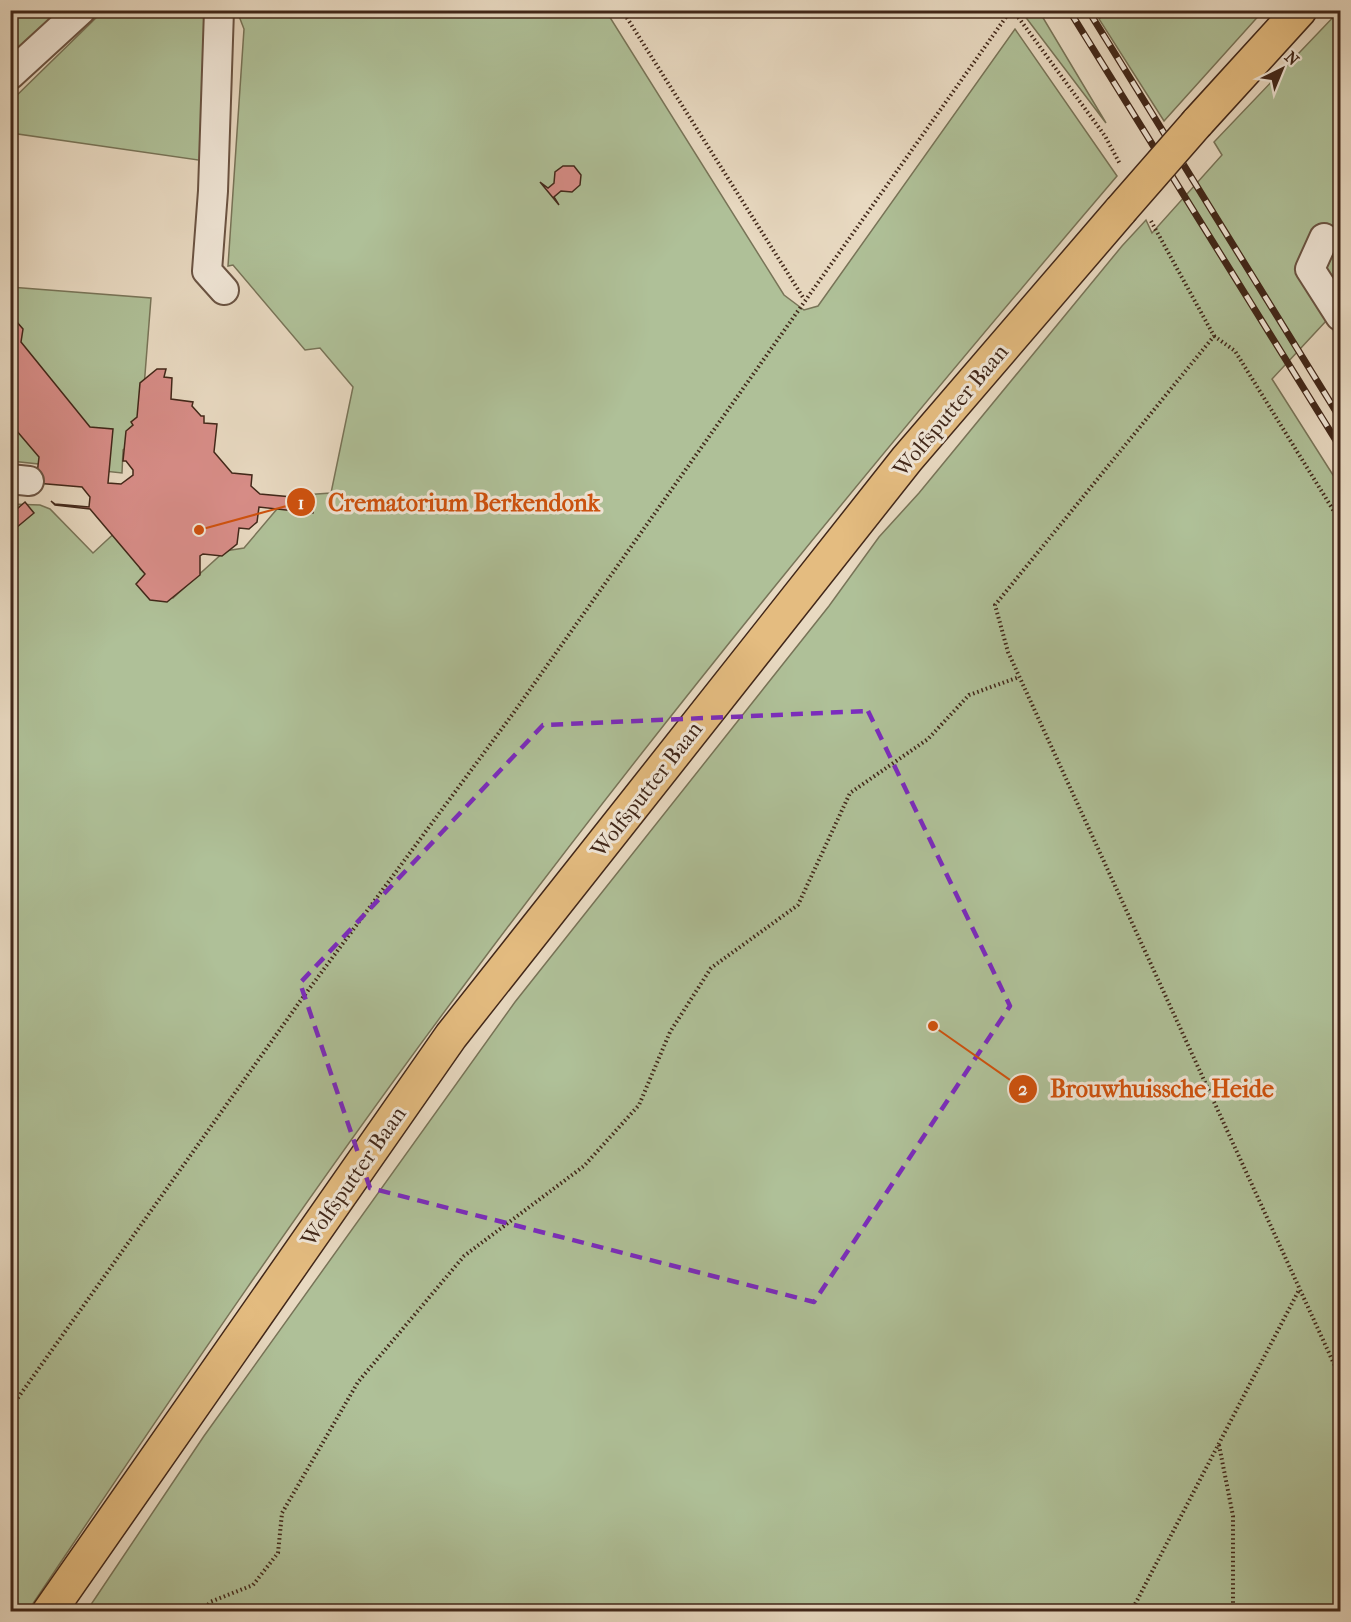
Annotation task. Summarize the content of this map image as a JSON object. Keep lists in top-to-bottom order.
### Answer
{
  "streets": {
    "main road": ["Wolfsputter Baan"]
  },
  "places": ["Crematorium Berkendonk", "Brouwhuissche Heide"],
  "north": "top right"
}
